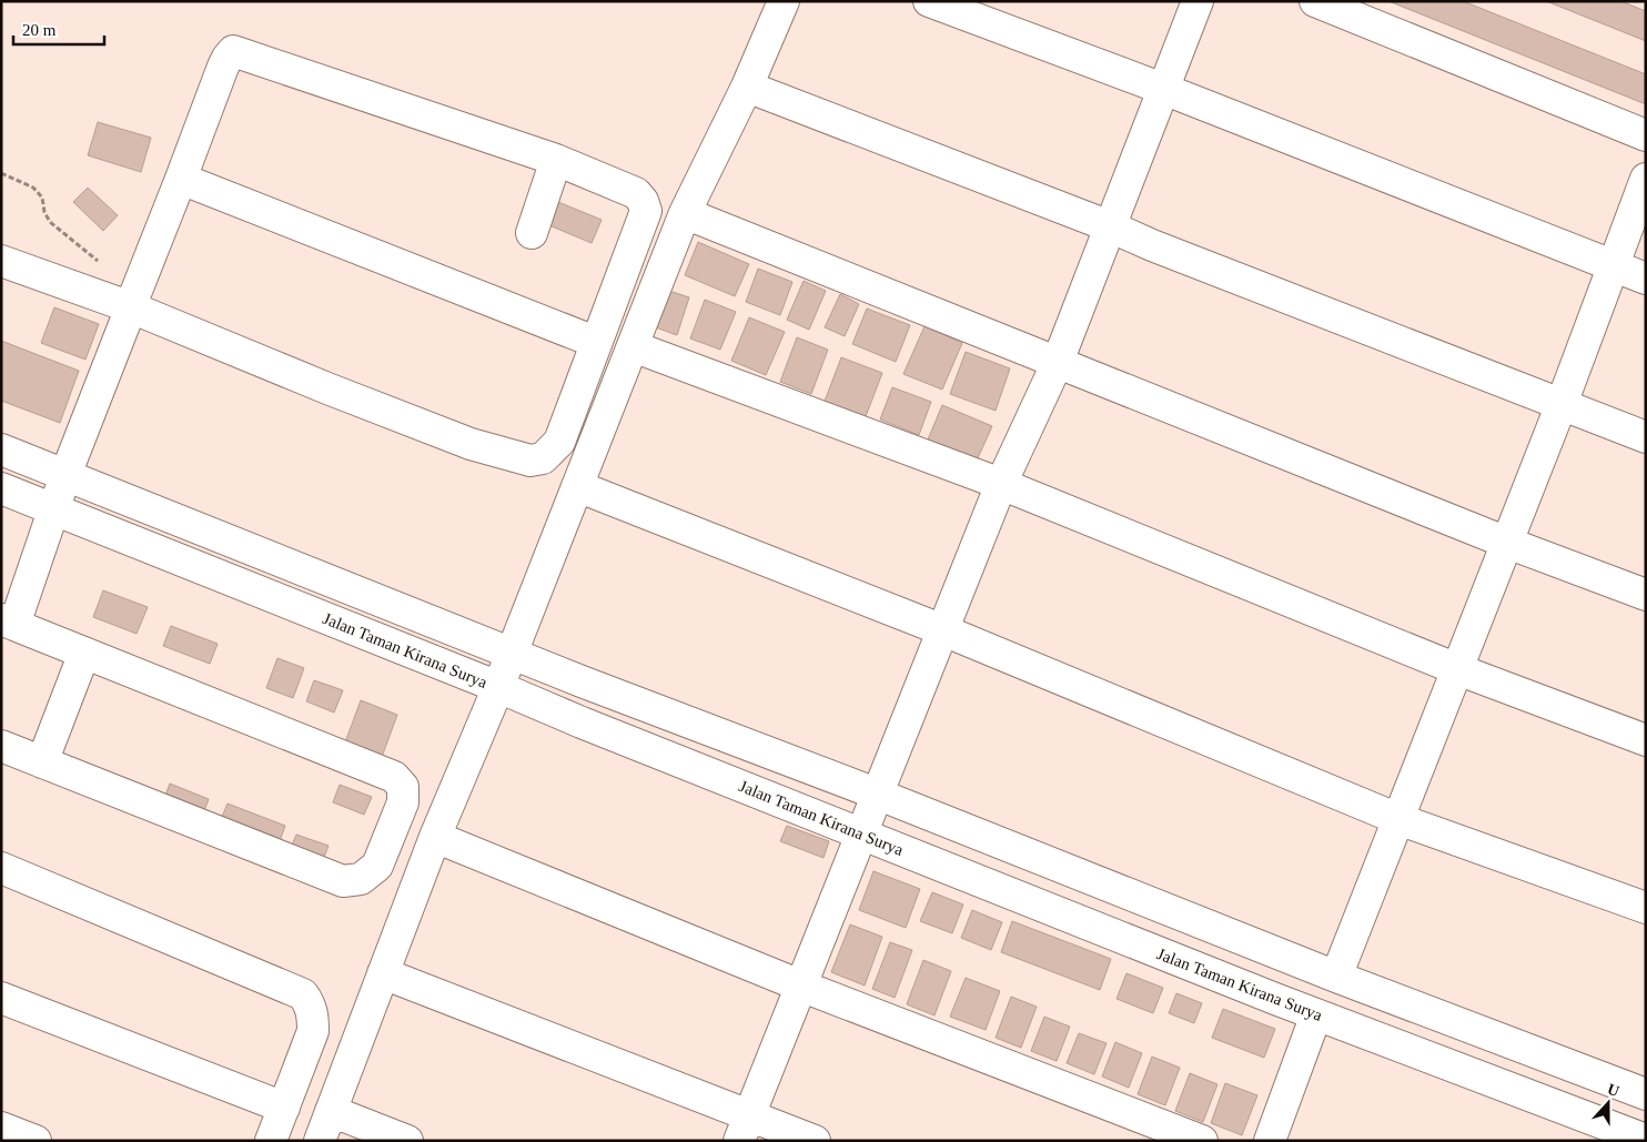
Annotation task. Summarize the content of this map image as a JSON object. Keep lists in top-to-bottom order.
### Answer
{
  "streets": {
    "street": ["Jalan Taman Kirana Surya"]
  },
  "scale_bar": "20 m",
  "north": "top"
}
